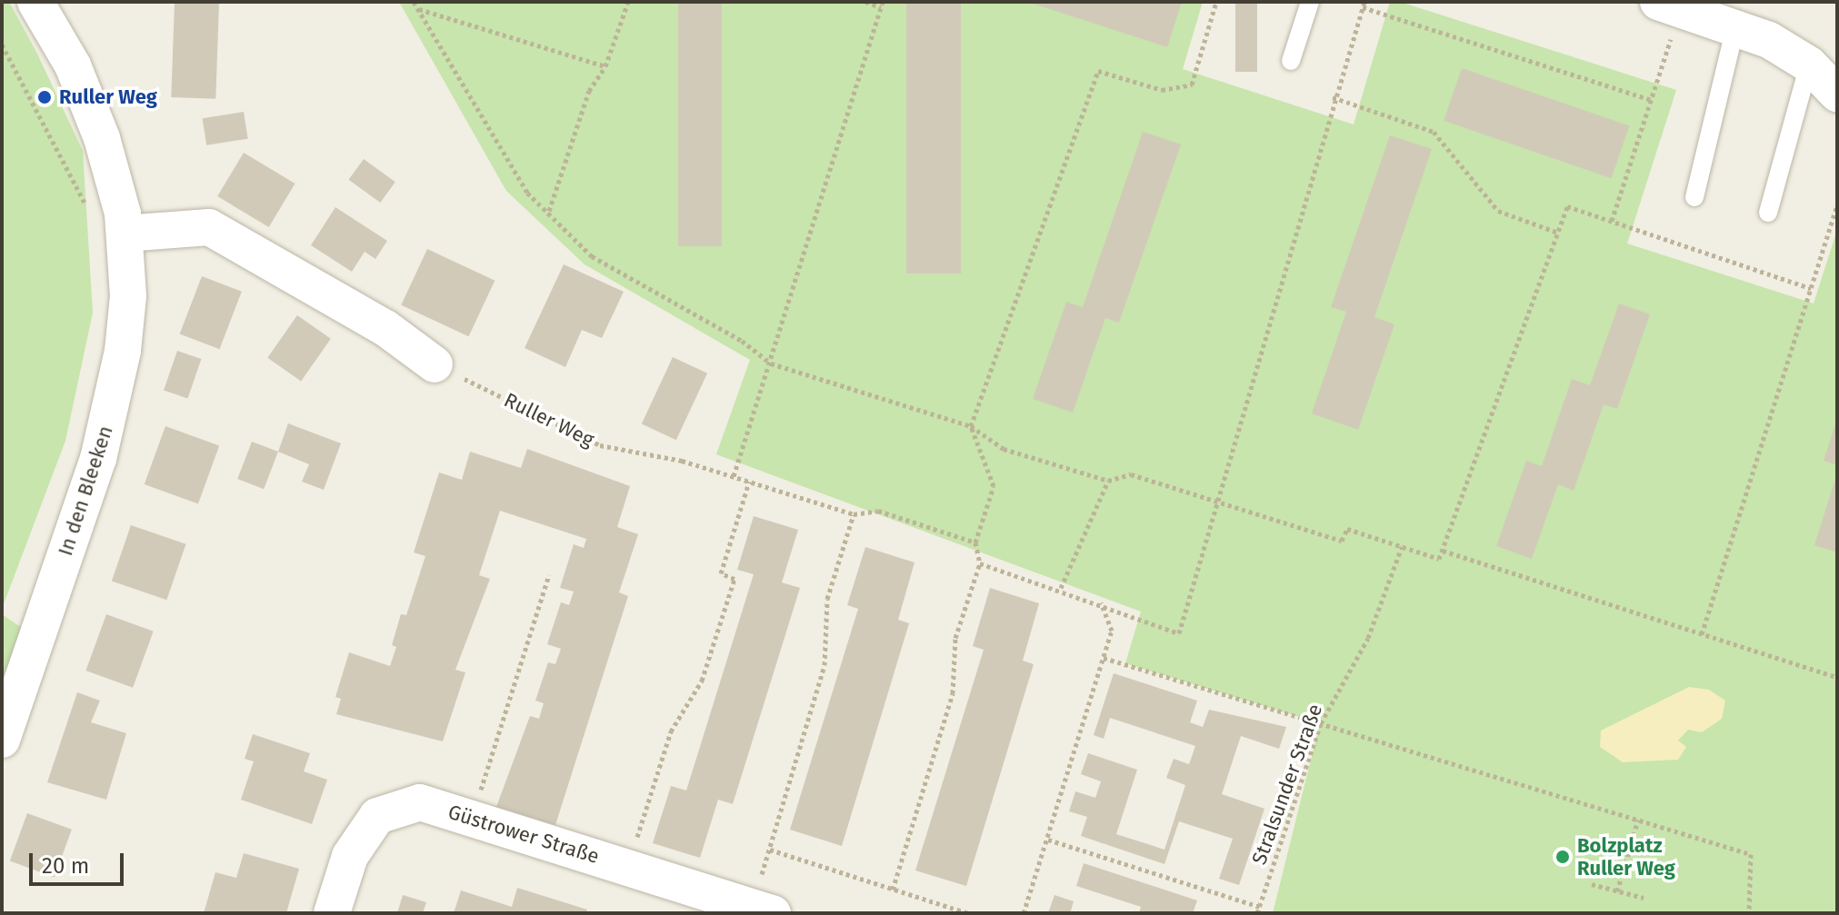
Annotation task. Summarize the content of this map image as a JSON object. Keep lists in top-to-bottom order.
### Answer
{
  "streets": {
    "street": ["In den Bleeken", "Güstrower Straße"],
    "path": ["Ruller Weg", "Stralsunder Straße"]
  },
  "places": ["Ruller Weg", "Bolzplatz Ruller Weg"],
  "scale_bar": "20 m"
}
